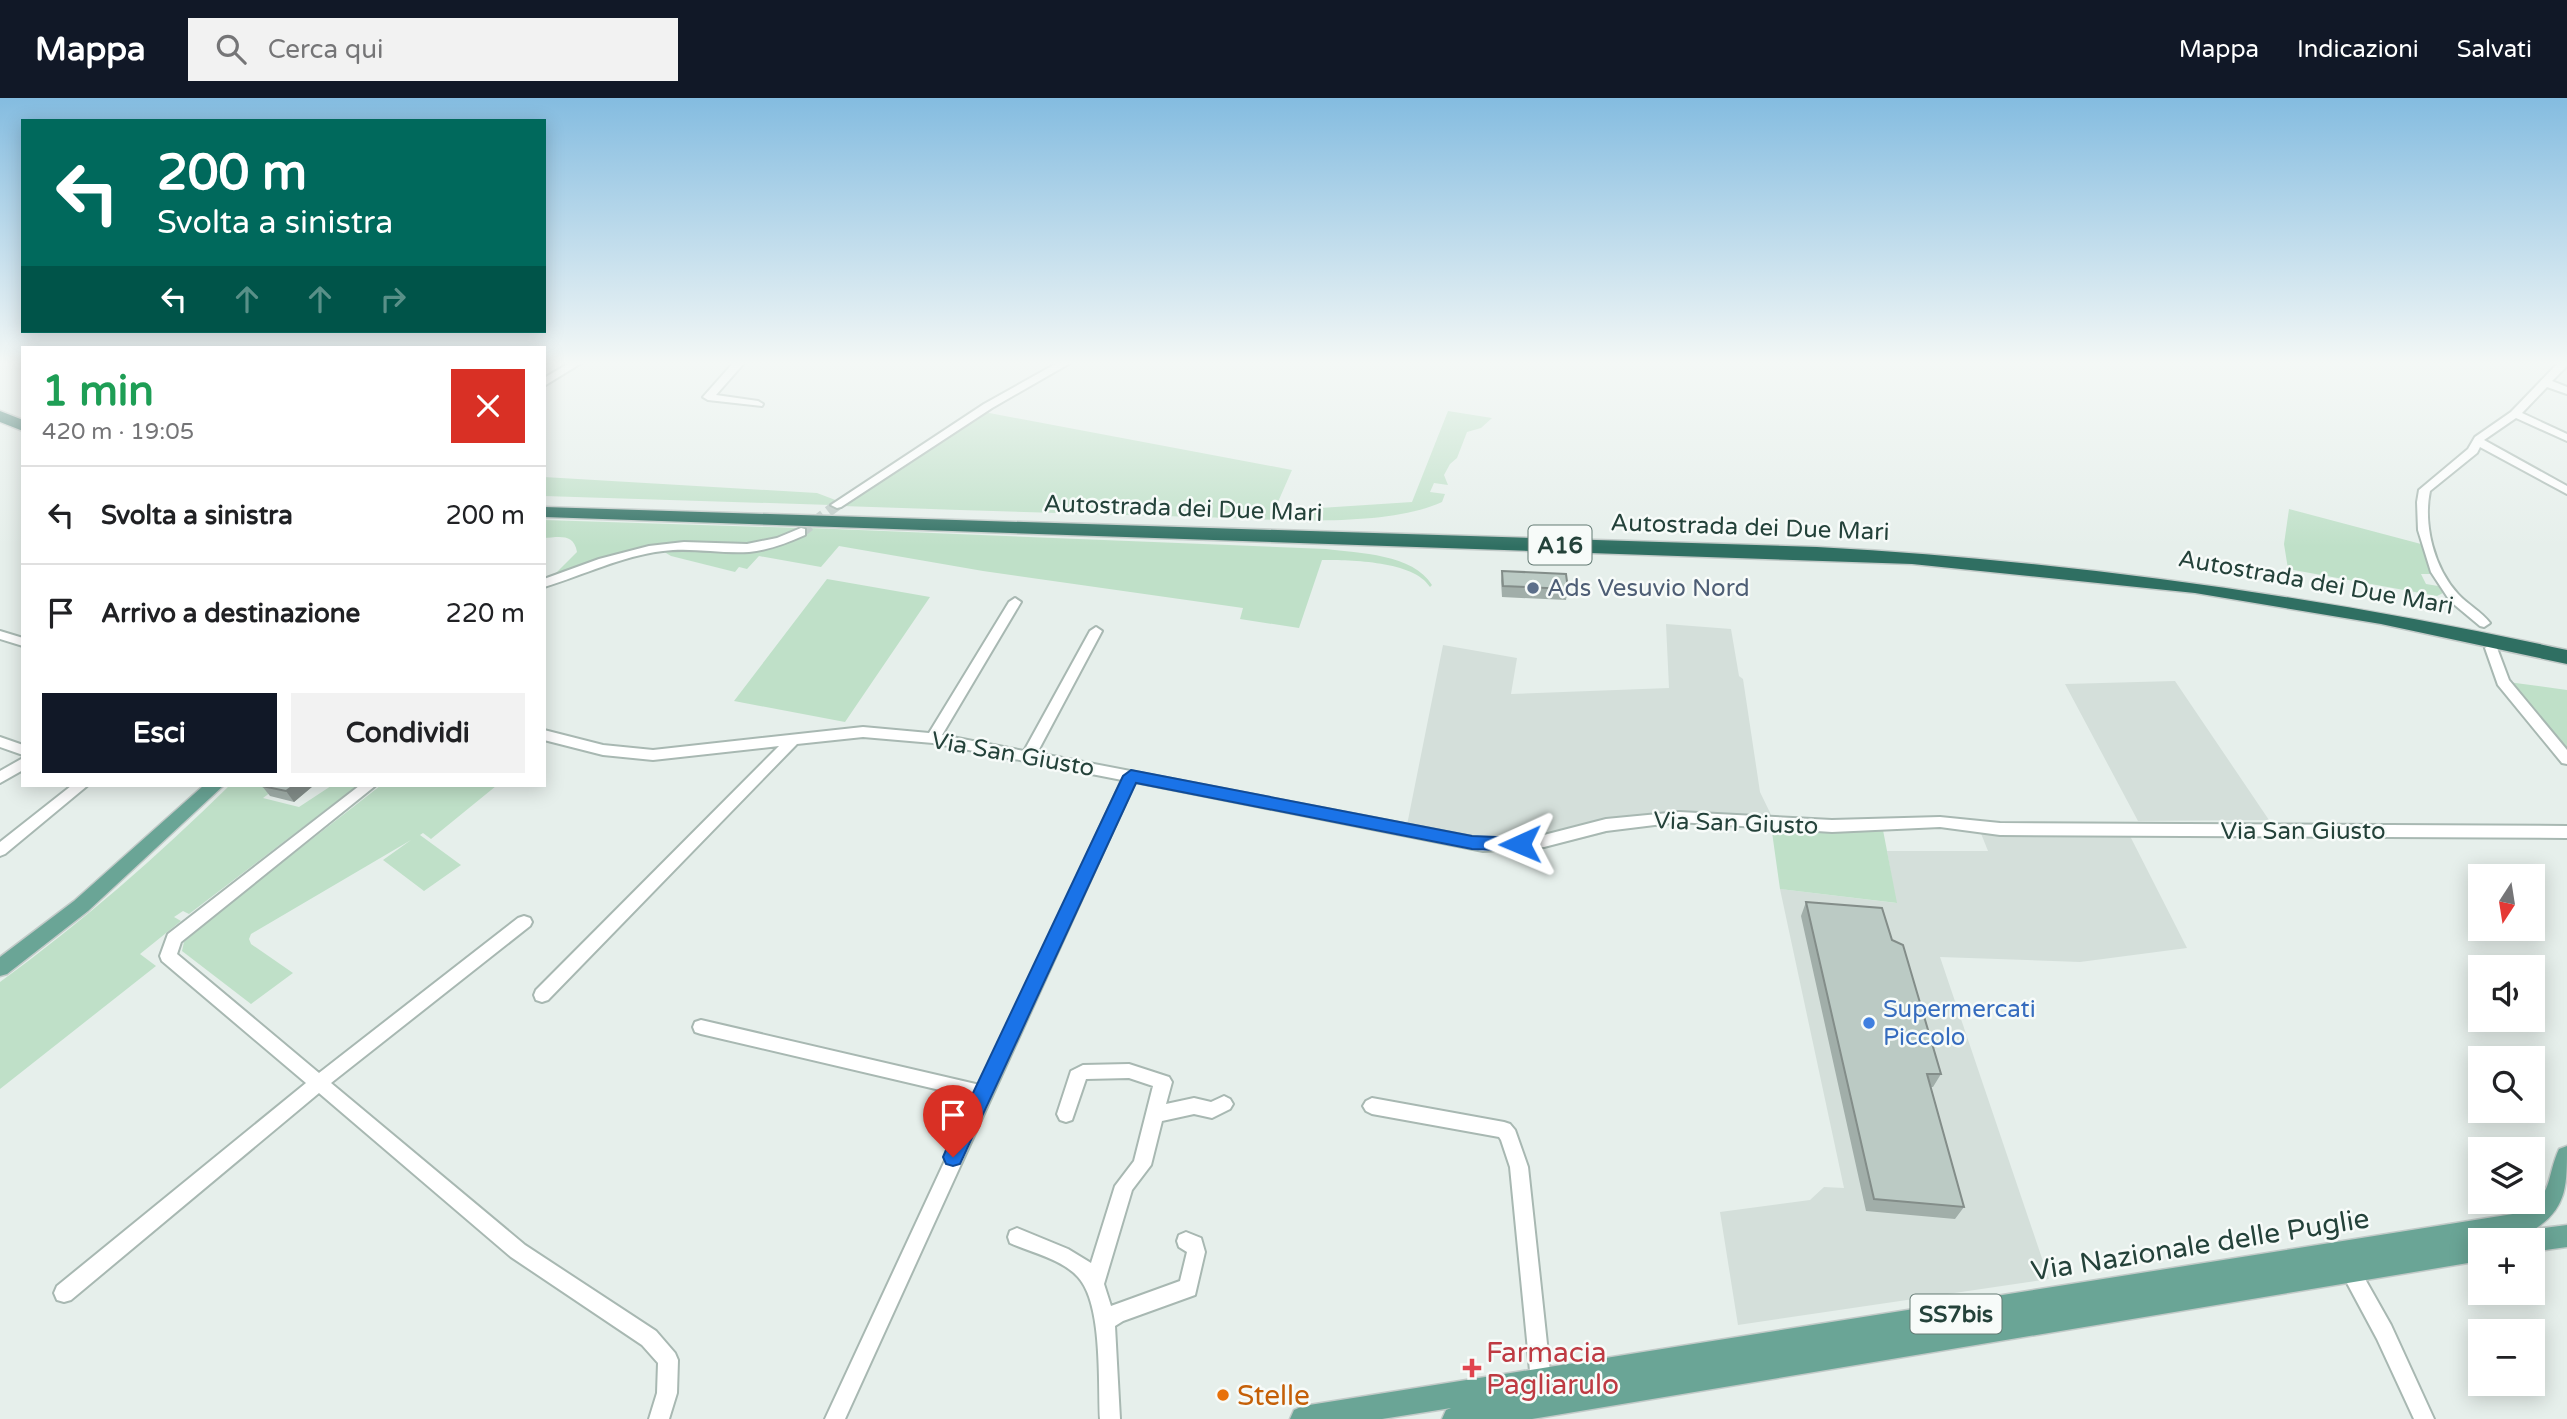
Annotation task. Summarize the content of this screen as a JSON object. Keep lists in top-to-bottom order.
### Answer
{
  "streets": {
    "highway": ["Autostrada dei Due Mari", "A16"],
    "main road": ["Via Nazionale delle Puglie", "SS7bis"],
    "street": ["Via San Giusto"]
  },
  "places": {
    "other": ["Ads Vesuvio Nord", "Supermercati Piccolo", "Stelle"],
    "health": ["Farmacia Pagliarulo"]
  },
  "north": "bottom",
  "page": {
    "header": "Mappa",
    "search": "Cerca qui",
    "nav": ["Mappa", "Indicazioni", "Salvati"],
    "turn": ["200 m", "Svolta a sinistra"],
    "heading": ["1 min", "420 m · 19:05"],
    "list": [
      {
        "name": "Svolta a sinistra",
        "value": "200 m"
      },
      {
        "name": "Arrivo a destinazione",
        "value": "220 m"
      }
    ],
    "buttons": ["Esci", "Condividi"],
    "map_buttons": ["+", "−"]
  }
}
